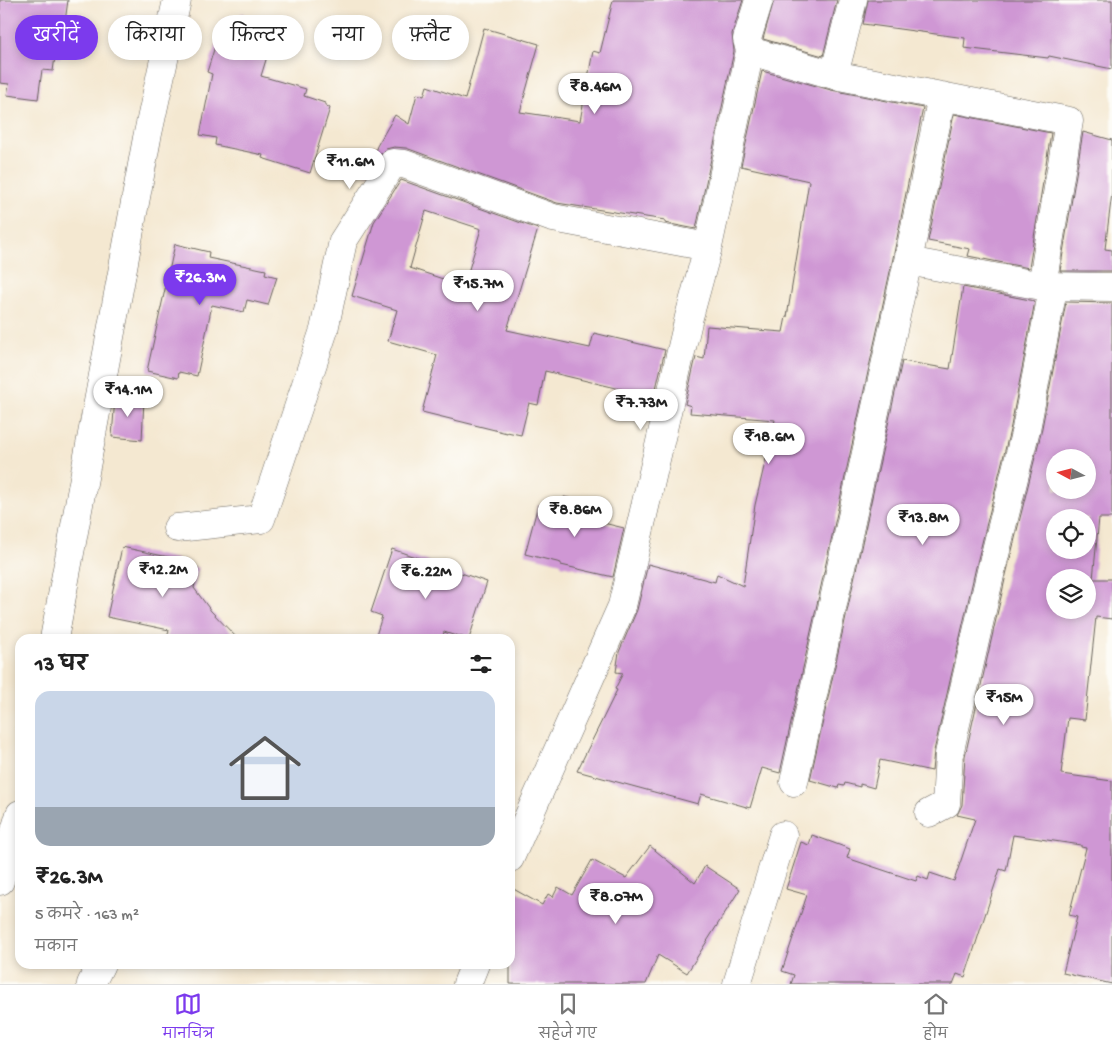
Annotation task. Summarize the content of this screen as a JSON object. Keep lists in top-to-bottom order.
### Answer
{
  "north": "left",
  "page": {
    "chip": [
      "खरीदें",
      "किराया",
      "फ़िल्टर",
      "नया",
      "फ़्लैट"
    ],
    "price": [
      "₹8.46M",
      "₹11.6M",
      "₹26.3M",
      "₹15.7M",
      "₹14.1M",
      "₹7.73M",
      "₹18.6M",
      "₹8.86M",
      "₹13.8M",
      "₹12.2M",
      "₹6.22M",
      "₹15M",
      "₹8.07M"
    ],
    "heading": "13 घर",
    "list": [
      {
        "name": "₹26.3M",
        "note": "5 कमरे · 163 m² · मकान"
      }
    ],
    "tabs": ["मानचित्र", "सहेजे गए", "होम"]
  }
}
